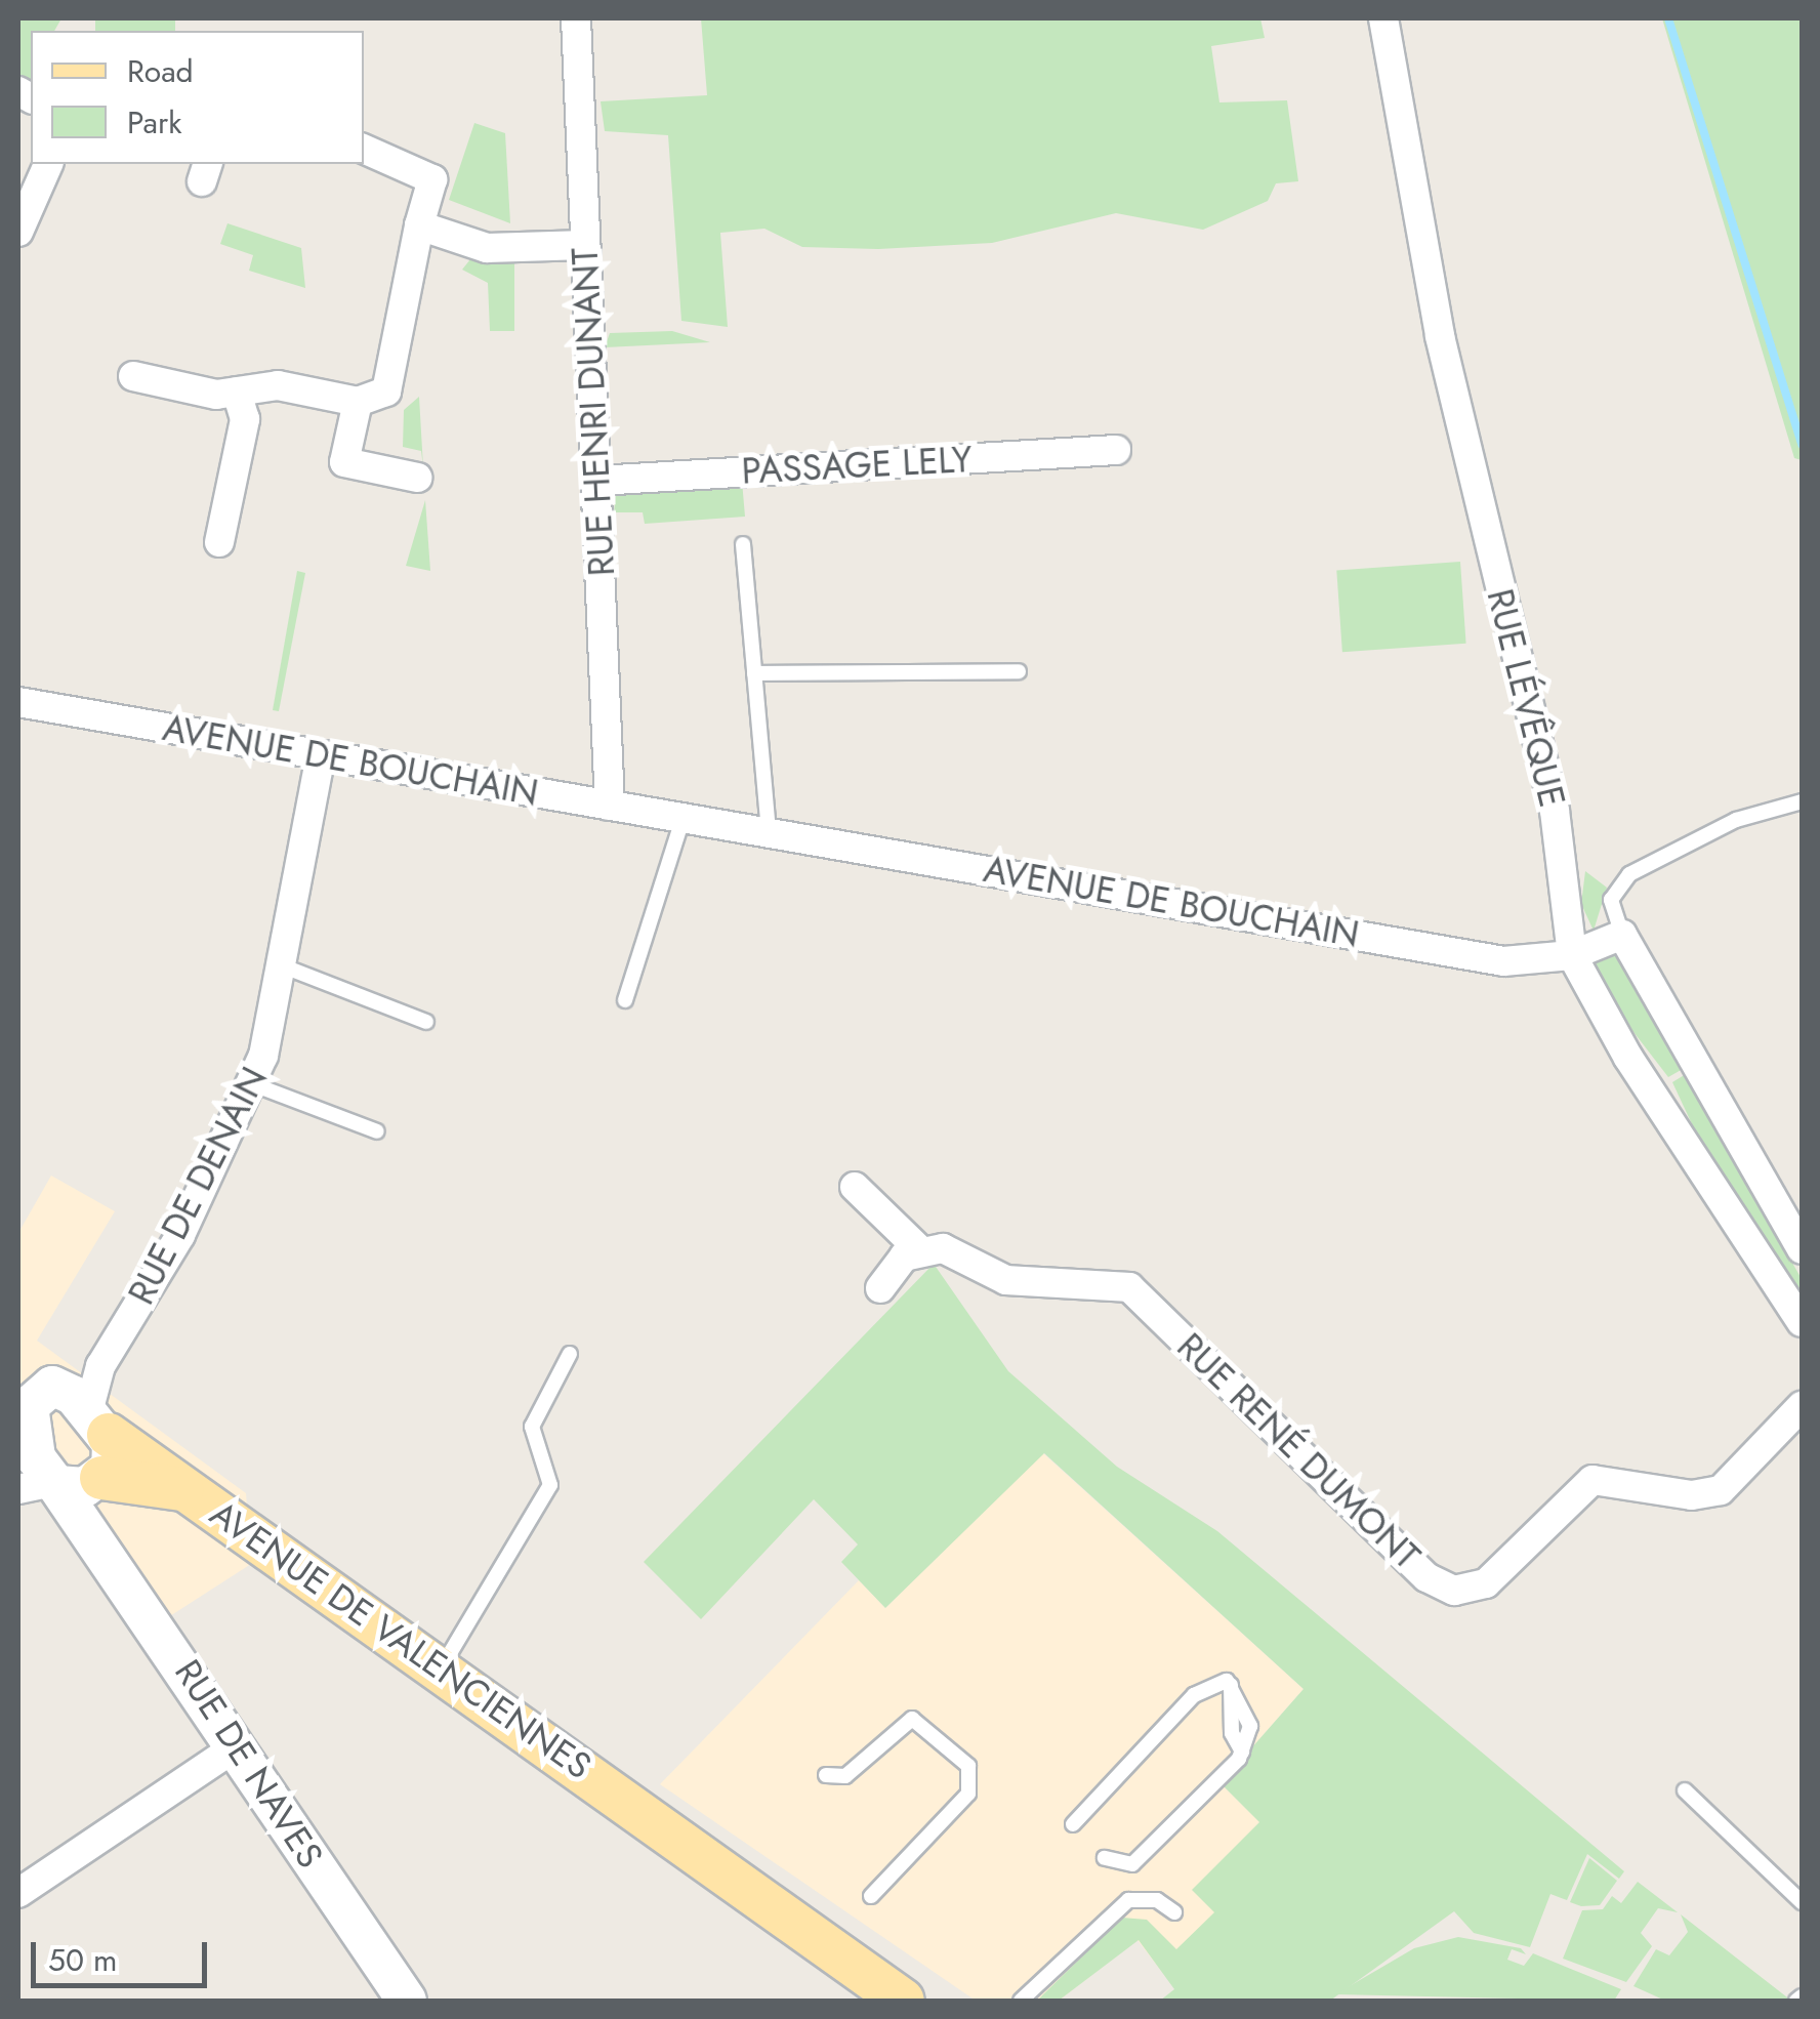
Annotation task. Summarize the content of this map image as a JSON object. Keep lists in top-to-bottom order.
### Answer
{
  "streets": {
    "main road": ["AVENUE DE VALENCIENNES", "RUE DE NAVES"],
    "street": [
      "RUE HENRI DUNANT",
      "PASSAGE LELY",
      "RUE LÉVÊQUE",
      "AVENUE DE BOUCHAIN",
      "RUE DE DENAIN",
      "RUE RENÉ DUMONT"
    ]
  },
  "crossings": [
    ["RUE HENRI DUNANT", "PASSAGE LELY"],
    ["RUE HENRI DUNANT", "AVENUE DE BOUCHAIN"],
    ["RUE LÉVÊQUE", "AVENUE DE BOUCHAIN"],
    ["AVENUE DE BOUCHAIN", "RUE DE DENAIN"],
    ["RUE DE DENAIN", "AVENUE DE VALENCIENNES"],
    ["RUE DE DENAIN", "RUE DE NAVES"],
    ["AVENUE DE VALENCIENNES", "RUE DE NAVES"]
  ],
  "legend": ["Road", "Park"],
  "scale_bar": "50 m"
}
